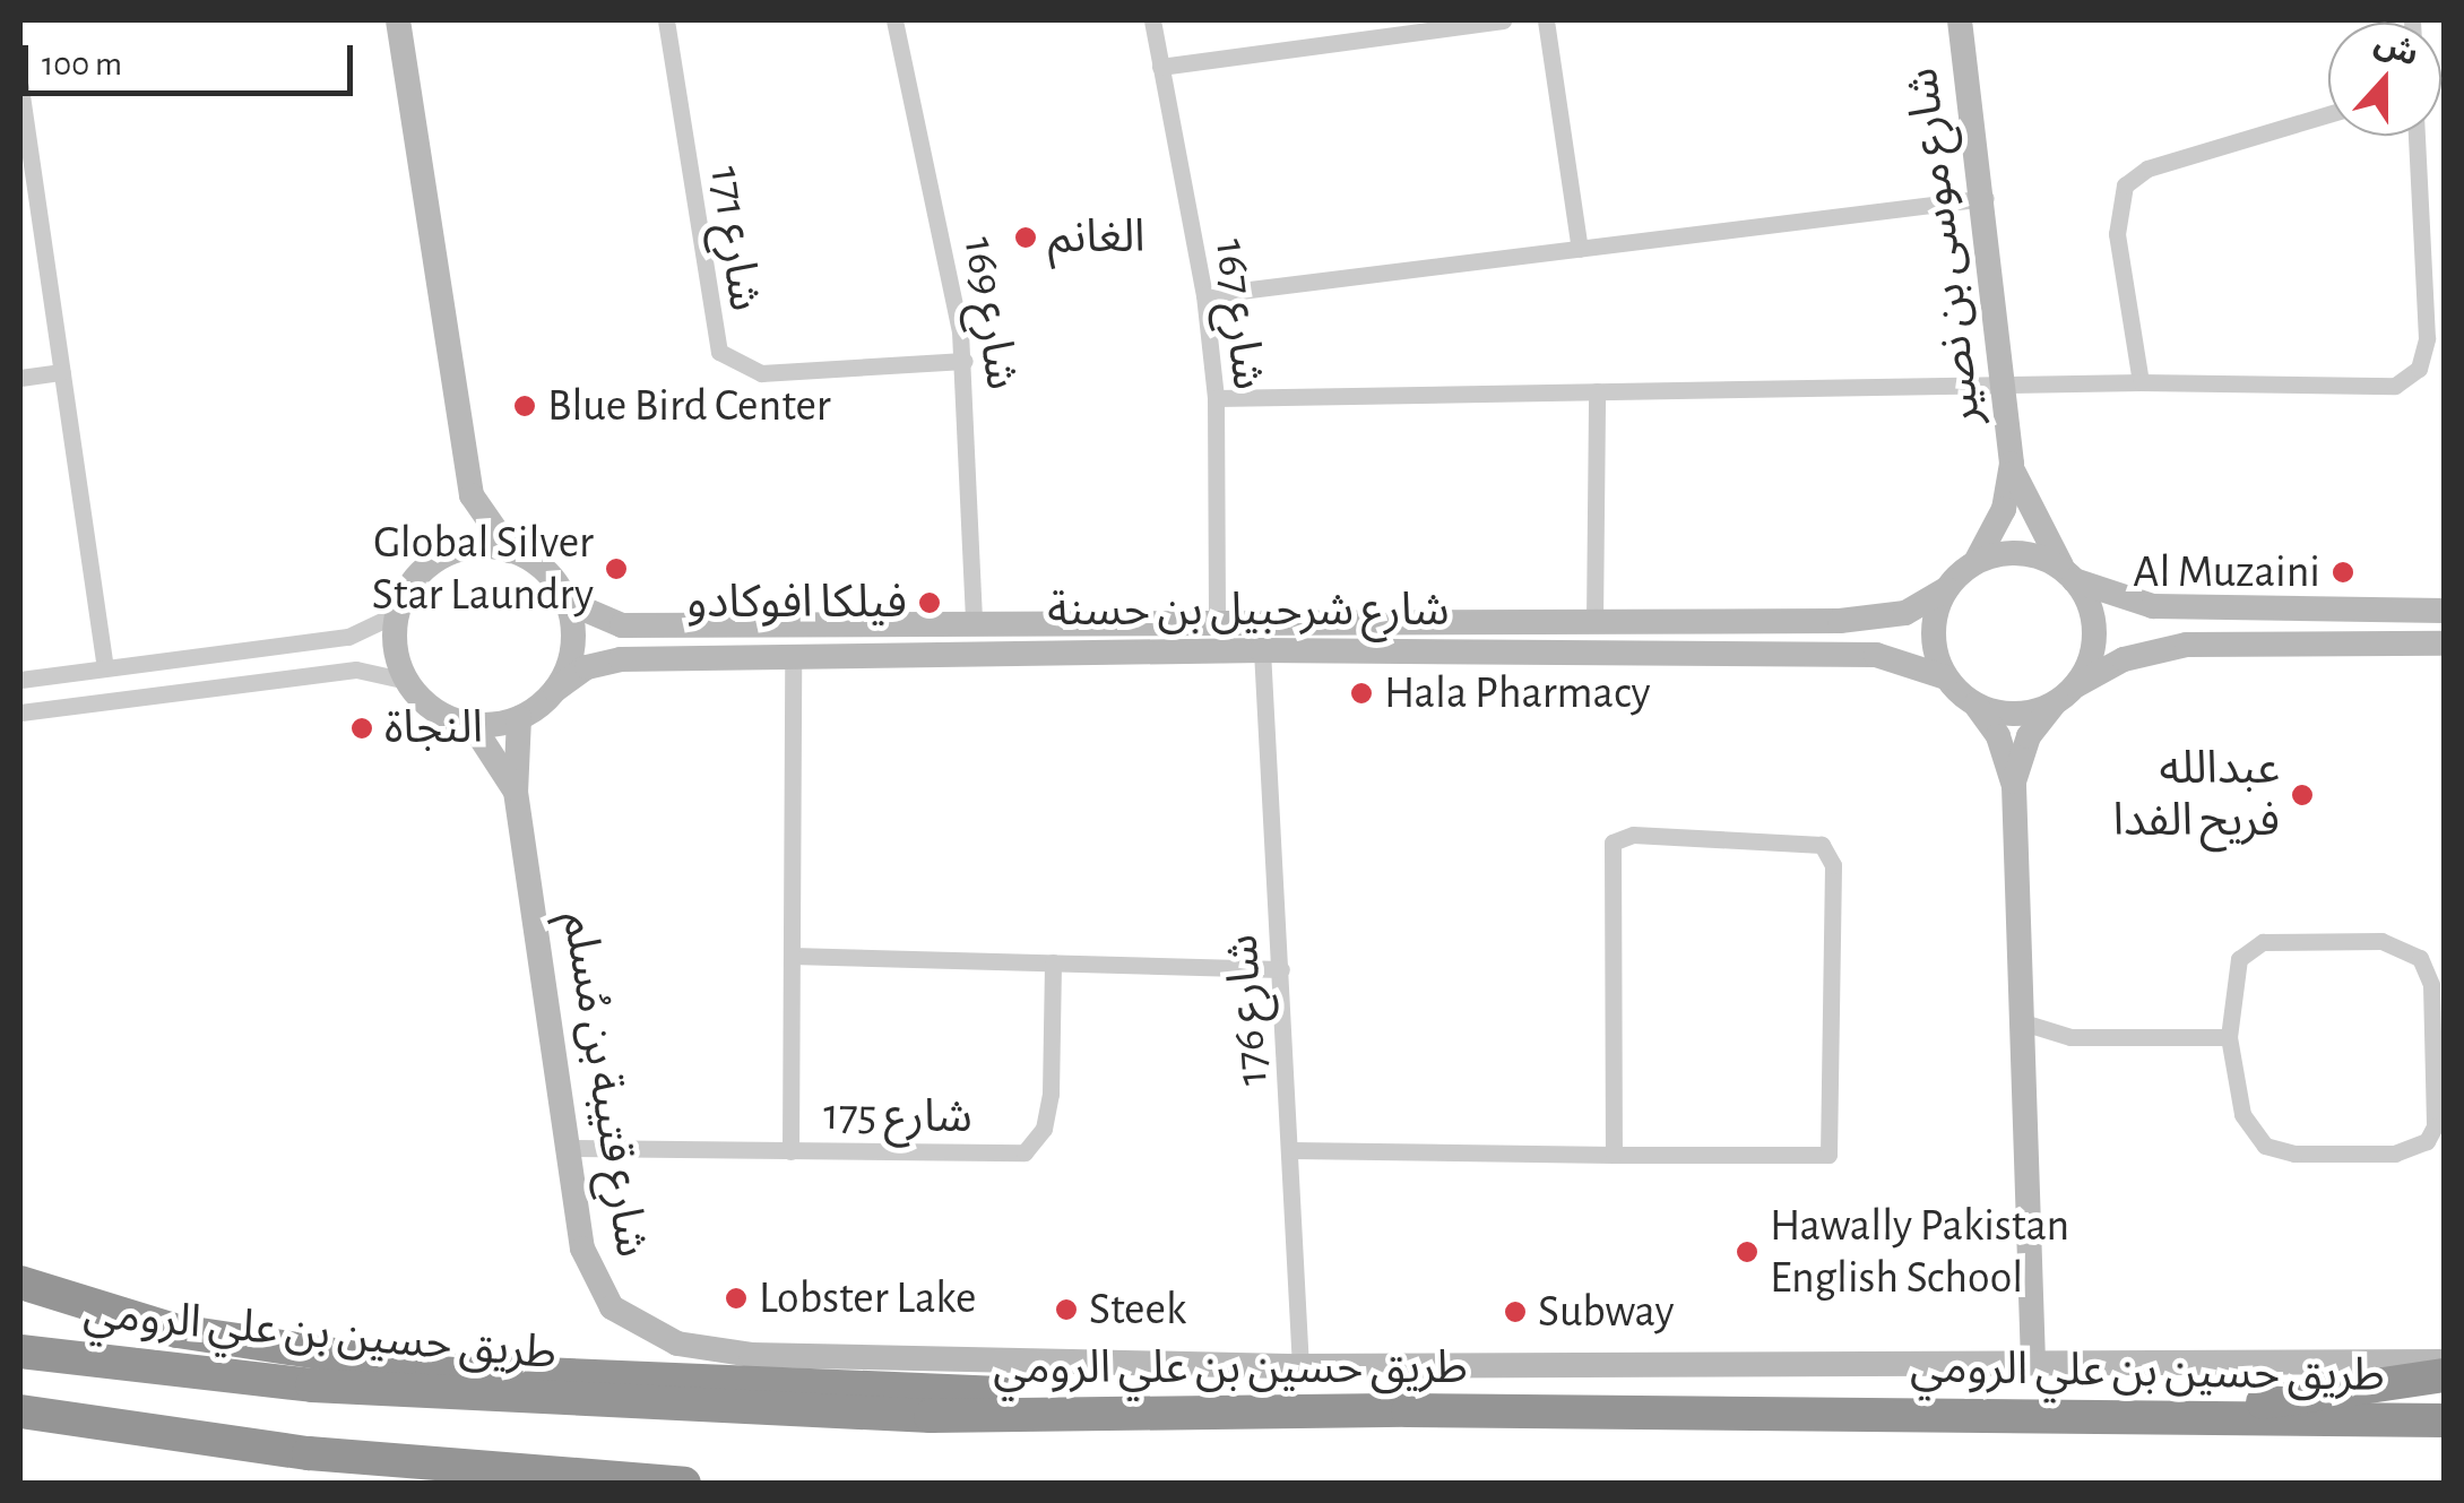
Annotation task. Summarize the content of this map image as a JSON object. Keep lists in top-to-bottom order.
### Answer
{
  "streets": {
    "highway": ["طريق حسين بن علي الرومي"],
    "street": [
      "شارع 171",
      "شارع موسى بن نصير",
      "شارع 169",
      "شارع 167",
      "شارع شرحبيل بن حسنة",
      "شارع 176",
      "شارع قتيبة بن مُسلم",
      "شارع 175"
    ]
  },
  "crossings": [
    ["شارع 171", "شارع 169"],
    ["شارع موسى بن نصير", "شارع شرحبيل بن حسنة"],
    ["شارع 169", "شارع شرحبيل بن حسنة"],
    ["شارع 167", "شارع شرحبيل بن حسنة"],
    ["شارع شرحبيل بن حسنة", "شارع 176"],
    ["شارع شرحبيل بن حسنة", "شارع قتيبة بن مُسلم"],
    ["شارع 176", "شارع قتيبة بن مُسلم"],
    ["شارع قتيبة بن مُسلم", "شارع 175"]
  ],
  "places": [
    "الغانم",
    "Blue Bird Center",
    "Global Silver Star Laundry",
    "Al Muzaini",
    "فيلكا افوكادو",
    "Hala Pharmacy",
    "النجاة",
    "عبدالله فريح الفدا",
    "Hawally Pakistan English School",
    "Lobster Lake",
    "Steek",
    "Subway"
  ],
  "scale_bar": "100 m",
  "north": "top"
}
